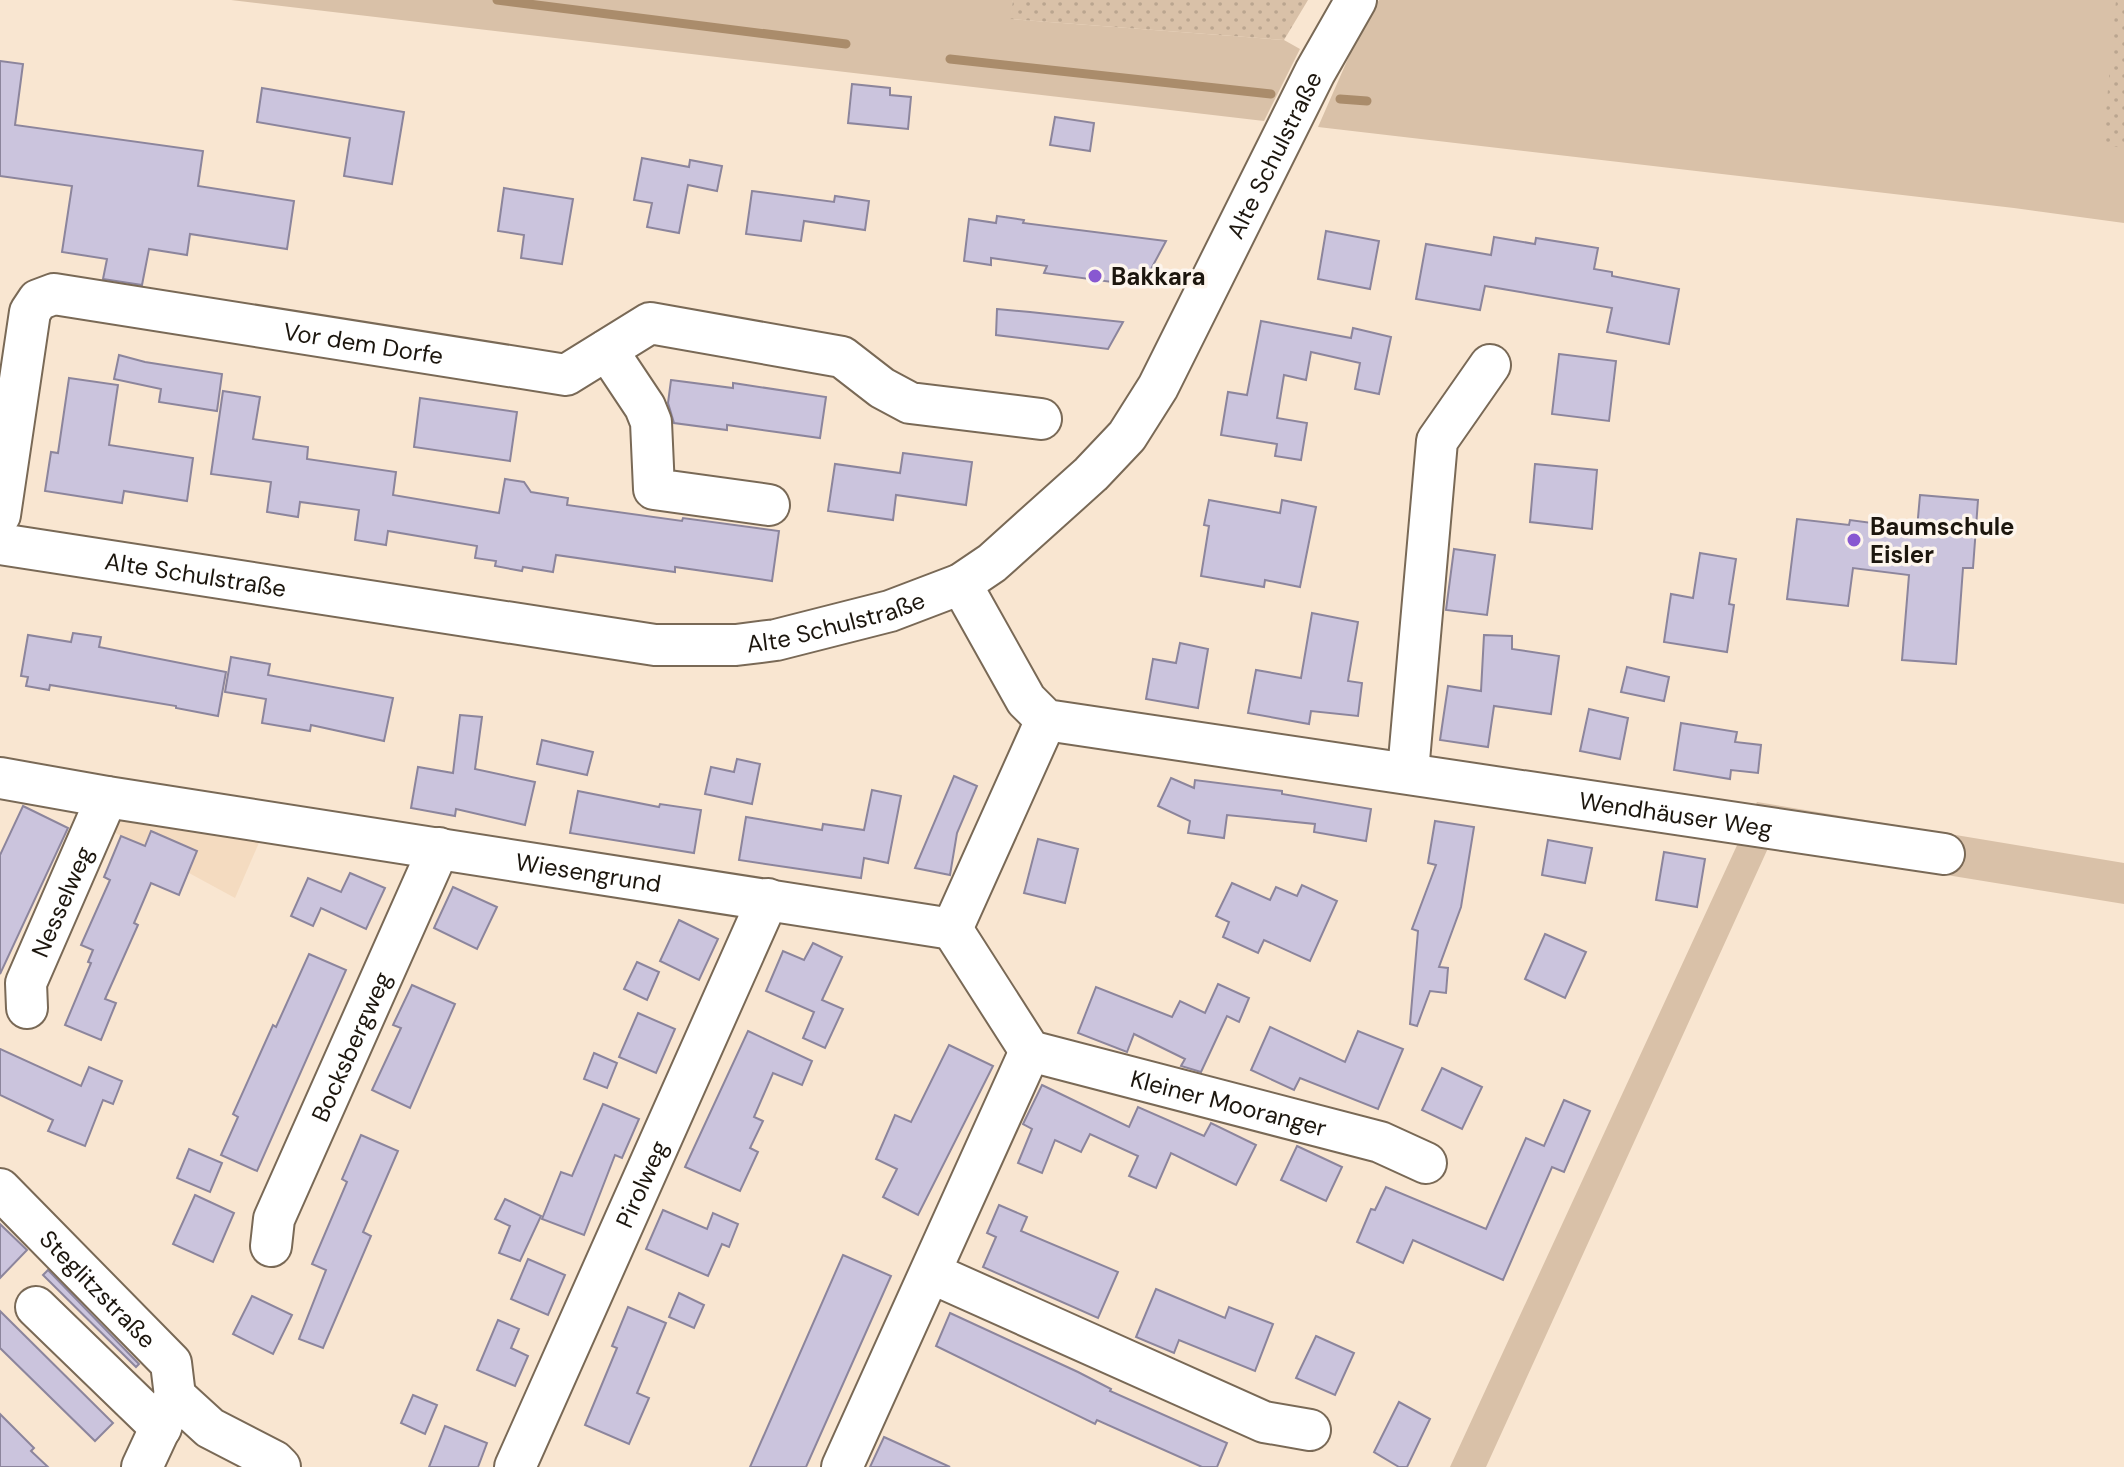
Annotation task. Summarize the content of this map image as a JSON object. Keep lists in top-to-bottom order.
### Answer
{
  "streets": {
    "street": [
      "Alte Schulstraße",
      "Vor dem Dorfe",
      "Wendhäuser Weg",
      "Wiesengrund",
      "Nesselweg",
      "Bocksbergweg",
      "Kleiner Mooranger",
      "Pirolweg",
      "Steglitzstraße"
    ]
  },
  "crossings": [
    ["Wiesengrund", "Nesselweg"],
    ["Wiesengrund", "Bocksbergweg"],
    ["Wiesengrund", "Pirolweg"]
  ],
  "places": ["Bakkara", "Baumschule Eisler"]
}
